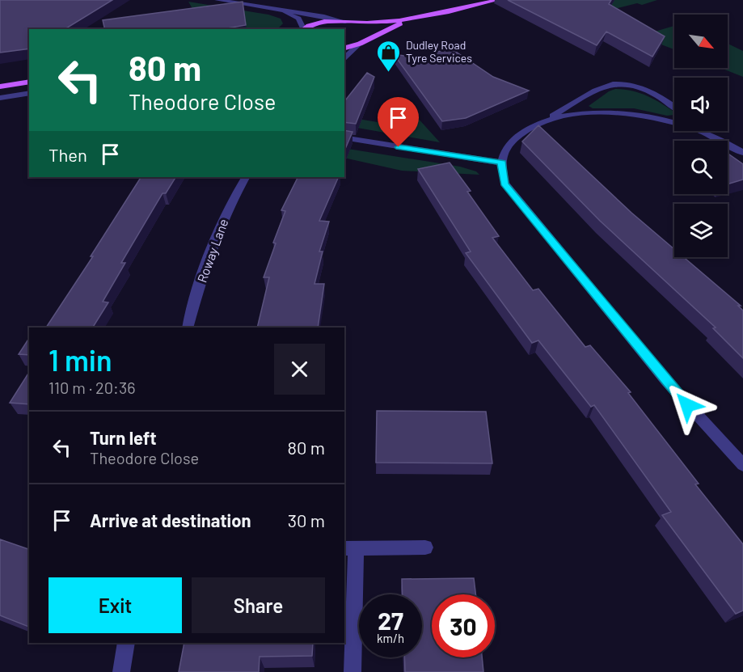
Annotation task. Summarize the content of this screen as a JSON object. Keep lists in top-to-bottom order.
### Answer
{
  "streets": {
    "street": ["Roway Lane"]
  },
  "places": {
    "shop": ["Dudley Road Tyre Services"]
  },
  "north": "bottom right",
  "page": {
    "turn": ["80 m", "Theodore Close"],
    "then": "Then",
    "heading": ["1 min", "110 m · 20:36"],
    "list": [
      {
        "name": "Turn left",
        "note": "Theodore Close",
        "value": "80 m"
      },
      {
        "name": "Arrive at destination",
        "value": "30 m"
      }
    ],
    "buttons": ["Exit", "Share"],
    "speed": "27 km/h",
    "limit": "30"
  }
}
